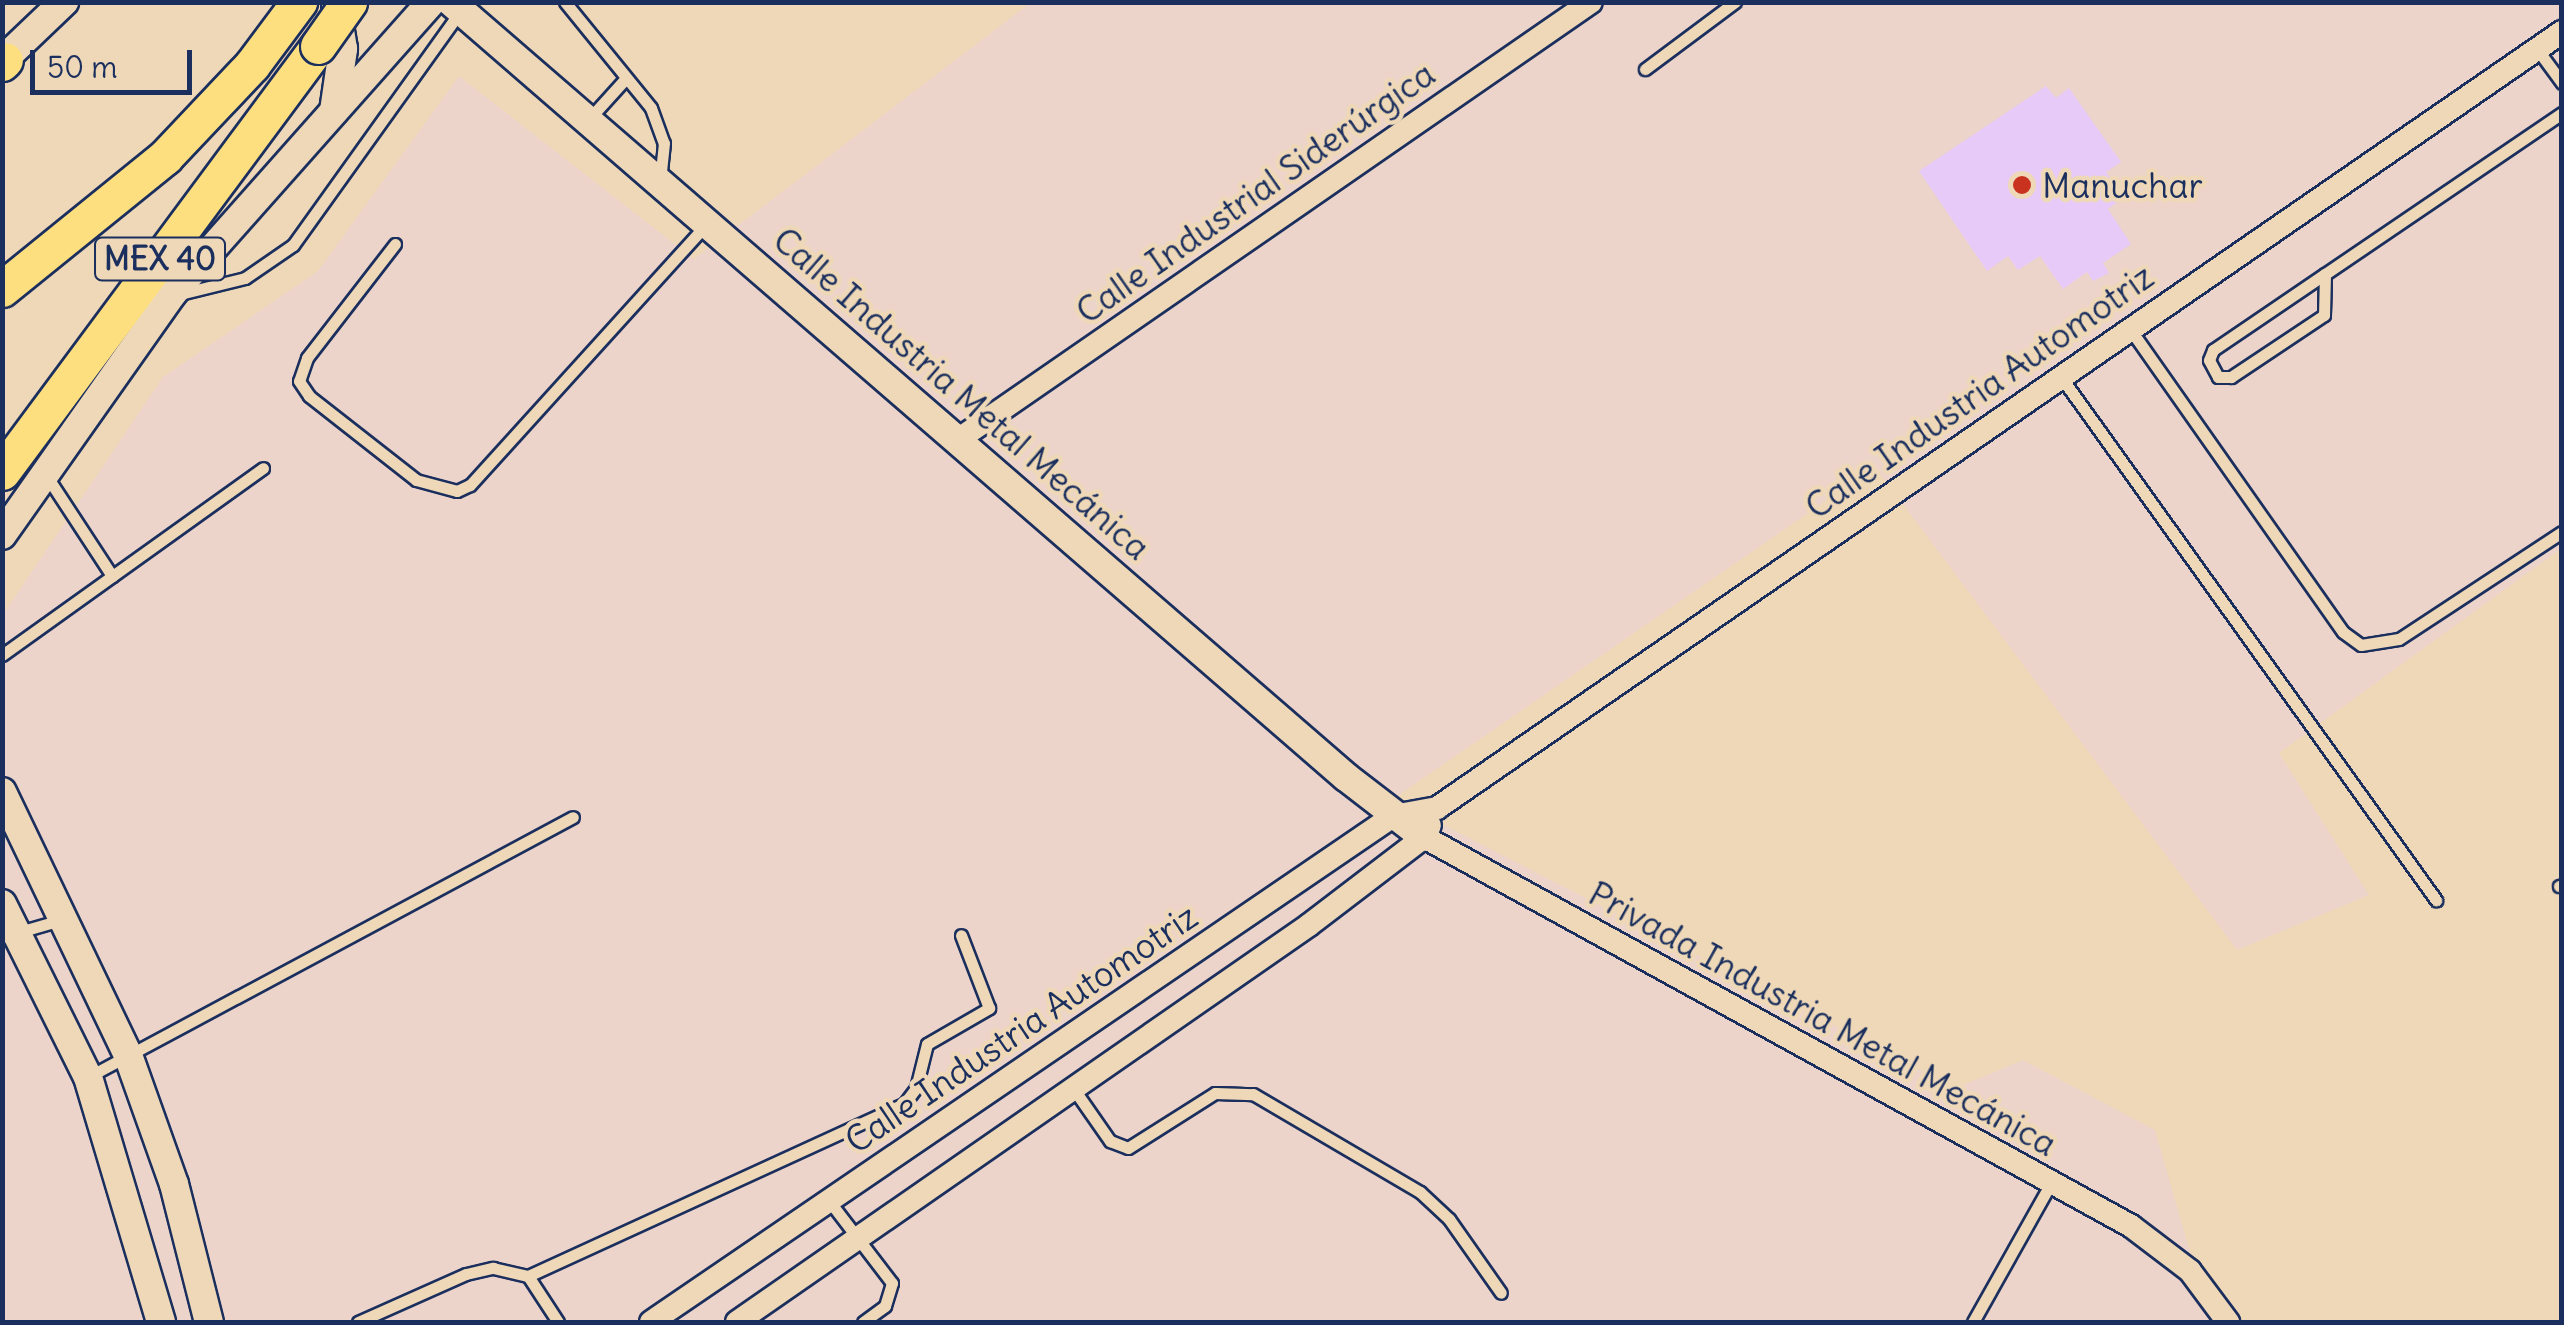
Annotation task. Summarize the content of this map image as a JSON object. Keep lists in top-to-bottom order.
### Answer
{
  "streets": {
    "highway": ["MEX 40"],
    "street": [
      "Calle Industrial Siderúrgica",
      "Calle Industria Automotriz",
      "Calle Industria Metal Mecánica",
      "Privada Industria Metal Mecánica"
    ]
  },
  "crossings": [
    ["Calle Industrial Siderúrgica", "Calle Industria Metal Mecánica"],
    ["Calle Industria Automotriz", "Calle Industria Metal Mecánica"],
    ["Calle Industria Metal Mecánica", "Privada Industria Metal Mecánica"]
  ],
  "places": ["Manuchar"],
  "scale_bar": "50 m"
}
